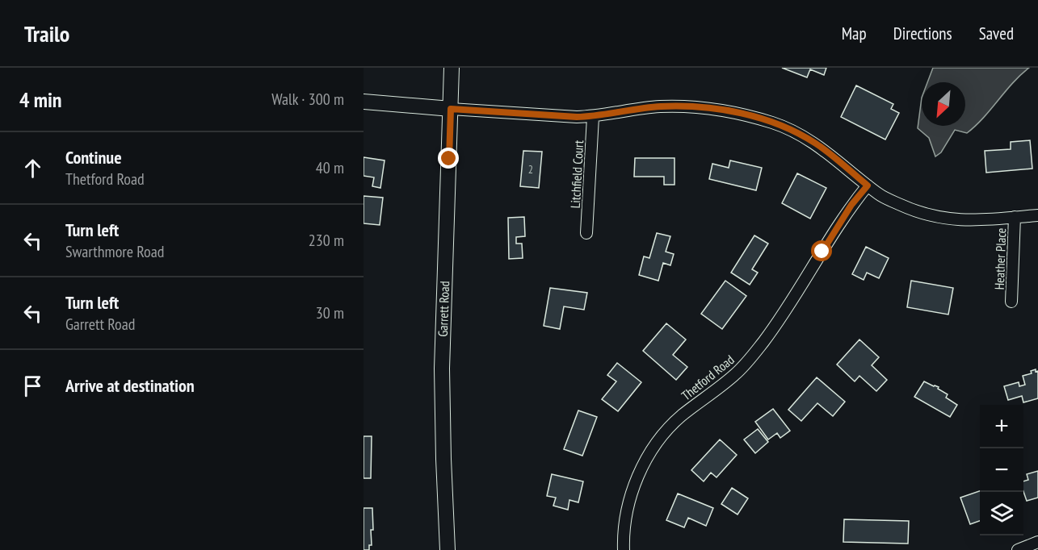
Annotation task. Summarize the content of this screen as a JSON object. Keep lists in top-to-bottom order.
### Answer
{
  "streets": {
    "street": [
      "Litchfield Court",
      "Heather Place",
      "Garrett Road",
      "Thetford Road"
    ]
  },
  "house_numbers": ["2"],
  "north": "bottom left",
  "page": {
    "header": "Trailo",
    "nav": ["Map", "Directions", "Saved"],
    "heading": ["4 min", "Walk · 300 m"],
    "list": [
      ["Continue", "Thetford Road", "40 m"],
      ["Turn left", "Swarthmore Road", "230 m"],
      ["Turn left", "Garrett Road", "30 m"],
      "Arrive at destination"
    ],
    "map_buttons": ["+", "−"]
  }
}
